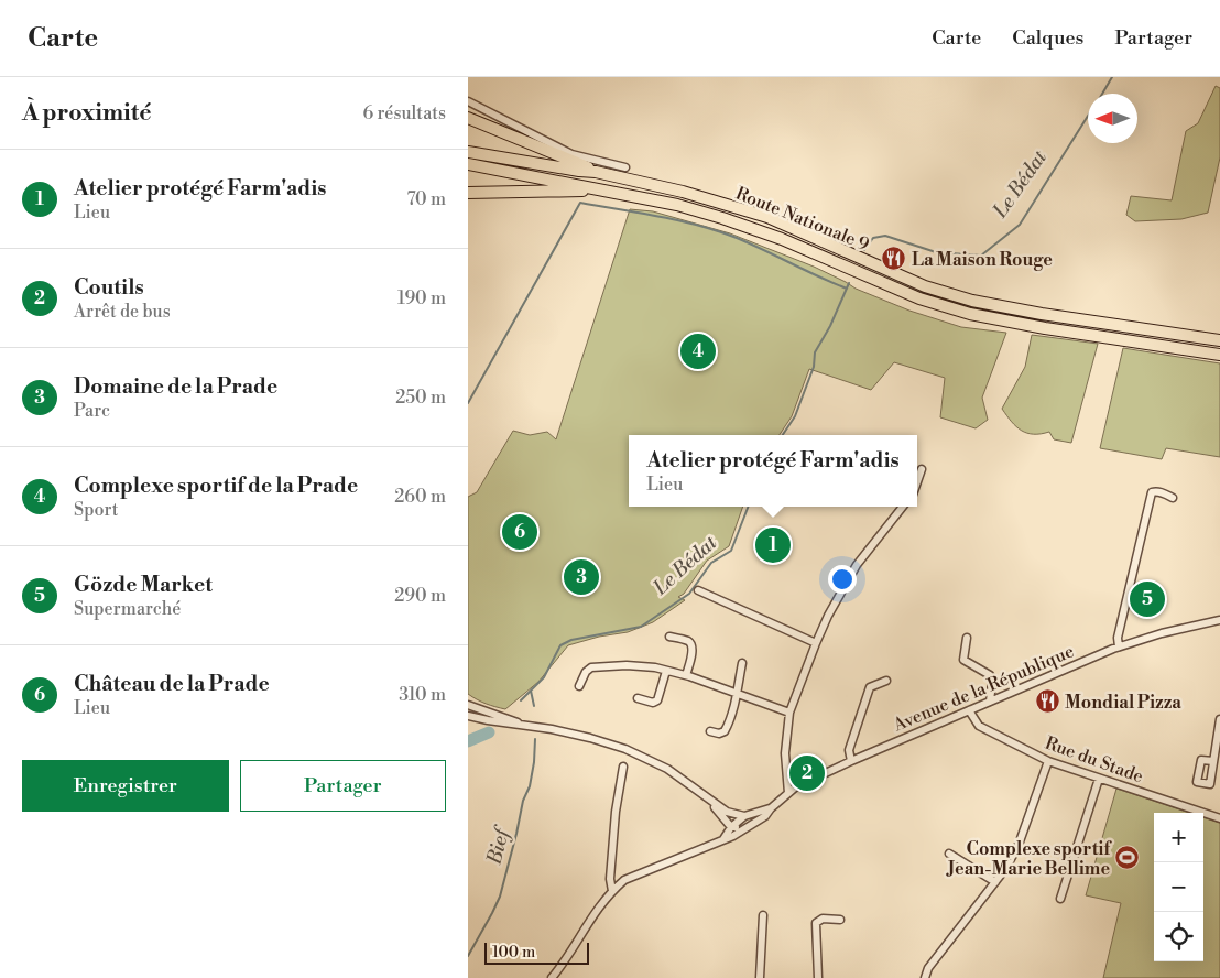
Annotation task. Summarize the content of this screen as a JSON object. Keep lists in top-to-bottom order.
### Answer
{
  "streets": {
    "highway": ["Route Nationale 9"],
    "street": ["Avenue de la République", "Rue du Stade"]
  },
  "crossings": [
    ["Avenue de la République", "Rue du Stade"]
  ],
  "water": ["Le Bédat", "Bief"],
  "places": {
    "restaurant": ["La Maison Rouge", "Mondial Pizza"],
    "sports": ["Complexe sportif Jean-Marie Bellime"]
  },
  "scale_bar": "100 m",
  "north": "left",
  "page": {
    "header": "Carte",
    "nav": ["Carte", "Calques", "Partager"],
    "heading": ["À proximité", "6 résultats"],
    "list": [
      {
        "mark": "1",
        "name": "Atelier protégé Farm'adis",
        "note": "Lieu",
        "value": "70 m"
      },
      {
        "mark": "2",
        "name": "Coutils",
        "note": "Arrêt de bus",
        "value": "190 m"
      },
      {
        "mark": "3",
        "name": "Domaine de la Prade",
        "note": "Parc",
        "value": "250 m"
      },
      {
        "mark": "4",
        "name": "Complexe sportif de la Prade",
        "note": "Sport",
        "value": "260 m"
      },
      {
        "mark": "5",
        "name": "Gözde Market",
        "note": "Supermarché",
        "value": "290 m"
      },
      {
        "mark": "6",
        "name": "Château de la Prade",
        "note": "Lieu",
        "value": "310 m"
      }
    ],
    "pins": [
      "4",
      "6",
      "1",
      "3",
      "5",
      "2"
    ],
    "popup": ["Atelier protégé Farm'adis", "Lieu"],
    "buttons": ["Enregistrer", "Partager"],
    "map_buttons": ["+", "−"],
    "scale": "100 m"
  }
}
